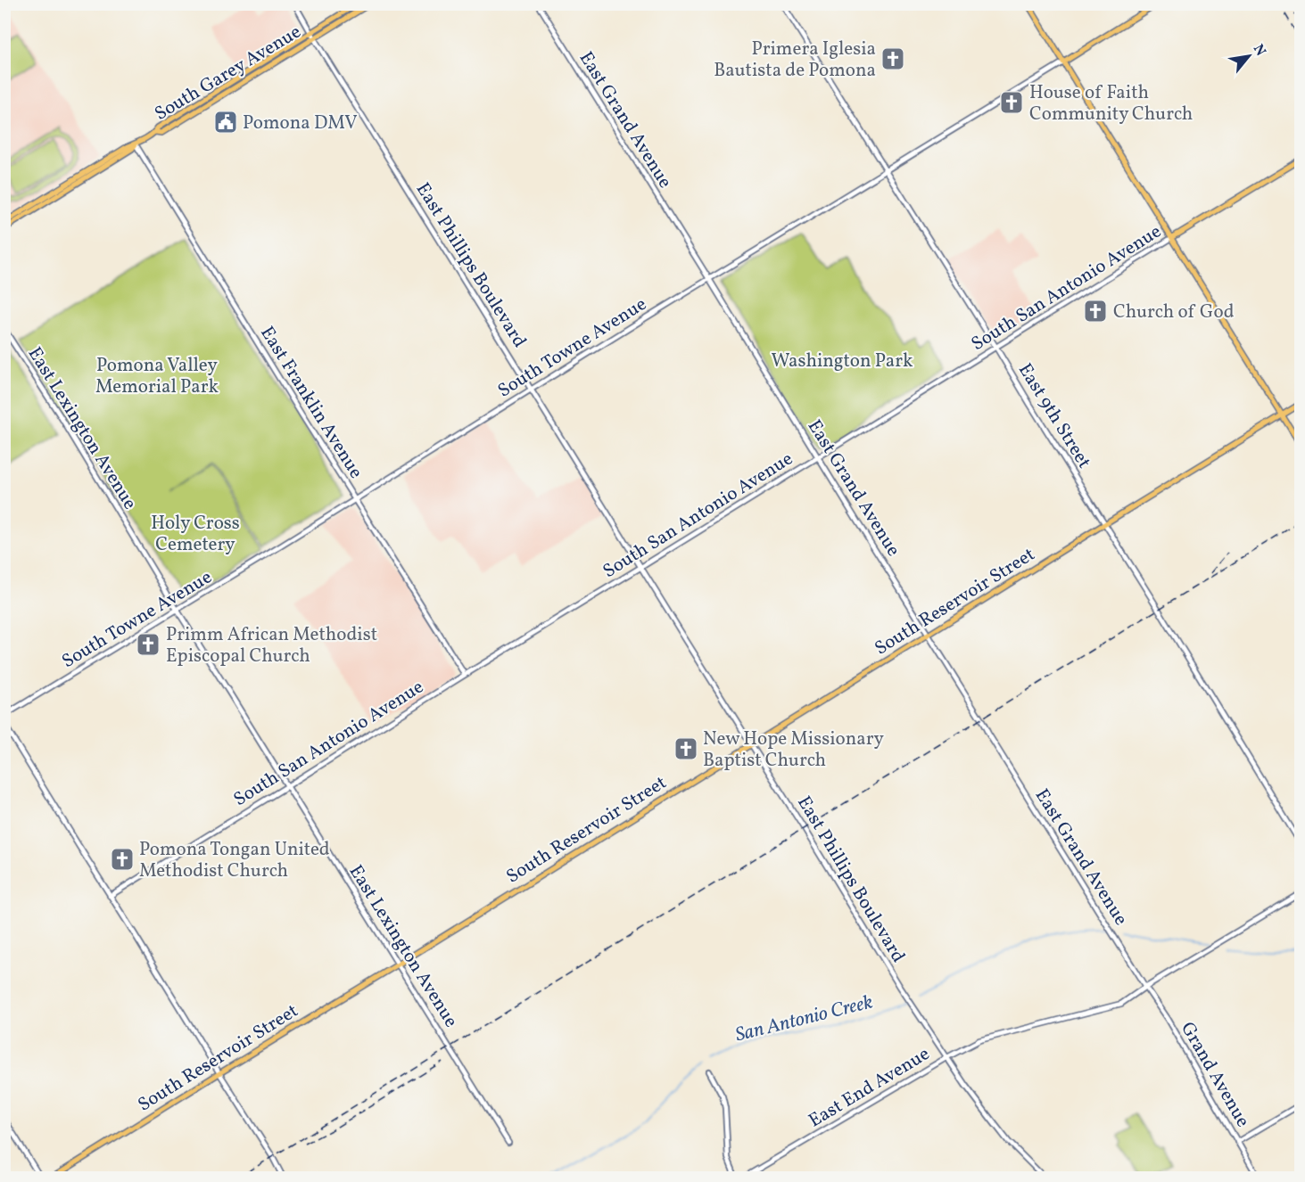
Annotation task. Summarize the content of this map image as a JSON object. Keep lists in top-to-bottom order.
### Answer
{
  "streets": {
    "main road": [
      "South Garey Avenue",
      "South San Antonio Avenue",
      "South Towne Avenue",
      "South Reservoir Street"
    ],
    "street": [
      "East Grand Avenue",
      "East Phillips Boulevard",
      "East Franklin Avenue",
      "East 9th Street",
      "East Lexington Avenue",
      "Grand Avenue",
      "East End Avenue"
    ]
  },
  "crossings": [
    ["South Garey Avenue", "East Phillips Boulevard"],
    ["South Garey Avenue", "East Franklin Avenue"],
    ["East Grand Avenue", "South San Antonio Avenue"],
    ["East Grand Avenue", "South Towne Avenue"],
    ["East Grand Avenue", "South Reservoir Street"],
    ["East Grand Avenue", "Grand Avenue"],
    ["East Grand Avenue", "East End Avenue"],
    ["East Phillips Boulevard", "South San Antonio Avenue"],
    ["East Phillips Boulevard", "South Towne Avenue"],
    ["East Phillips Boulevard", "South Reservoir Street"],
    ["East Phillips Boulevard", "East End Avenue"],
    ["South San Antonio Avenue", "East Franklin Avenue"],
    ["South San Antonio Avenue", "East 9th Street"],
    ["South San Antonio Avenue", "East Lexington Avenue"],
    ["South Towne Avenue", "East Franklin Avenue"],
    ["South Towne Avenue", "East 9th Street"],
    ["South Towne Avenue", "East Lexington Avenue"],
    ["East 9th Street", "South Reservoir Street"],
    ["East Lexington Avenue", "South Reservoir Street"],
    ["Grand Avenue", "East End Avenue"]
  ],
  "water": ["San Antonio Creek"],
  "parks": ["Washington Park", "Pomona Valley Memorial Park", "Holy Cross Cemetery"],
  "places": {
    "church": [
      "Primera Iglesia Bautista de Pomona",
      "House of Faith Community Church",
      "Church of God",
      "Primm African Methodist Episcopal Church",
      "New Hope Missionary Baptist Church",
      "Pomona Tongan United Methodist Church"
    ],
    "public building": ["Pomona DMV"]
  },
  "north": "top right"
}
